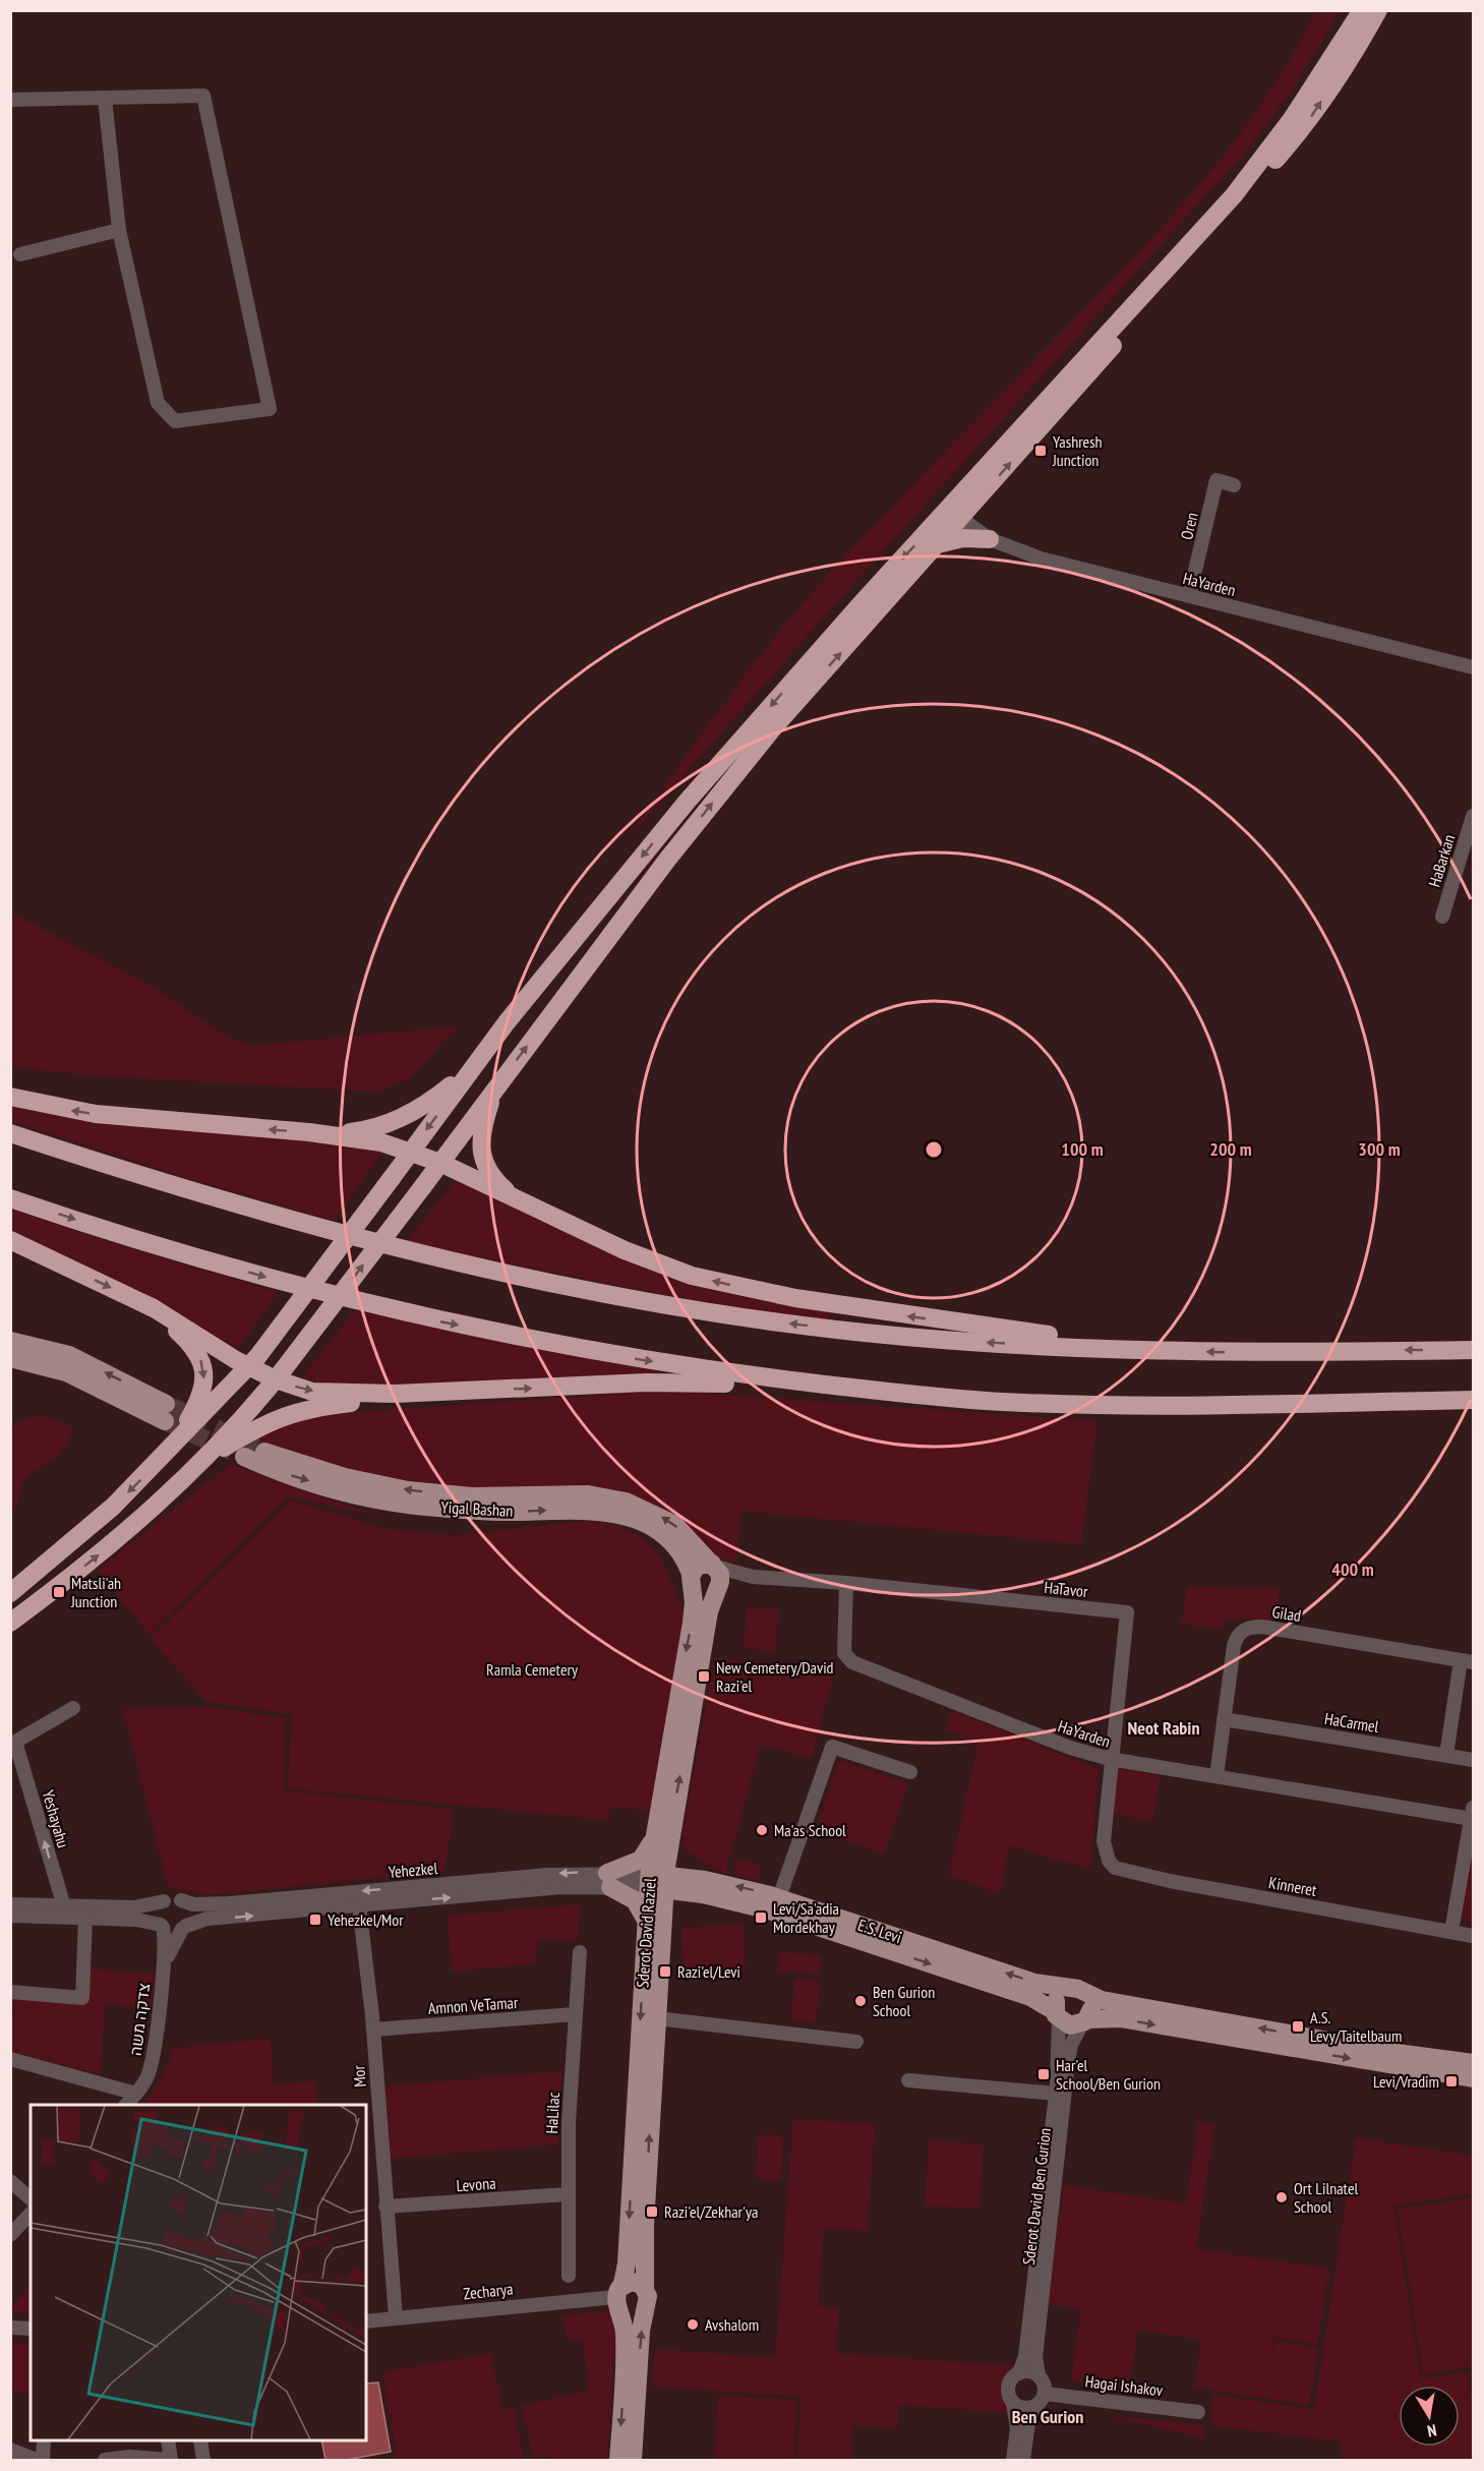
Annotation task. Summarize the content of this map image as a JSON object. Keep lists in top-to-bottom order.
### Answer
{
  "streets": {
    "main road": ["Yigal Bashan", "E.S. Levi", "Sderot David Raziel"],
    "street": [
      "Oren",
      "HaYarden",
      "HaBarkan",
      "HaTavor",
      "Gilad",
      "HaCarmel",
      "Yeshayahu",
      "Yehezkel",
      "Kinneret",
      "Amnon VeTamar",
      "צדקה משה",
      "Mor",
      "HaLilac",
      "Levona",
      "Sderot David Ben Gurion",
      "Zecharya",
      "Hagai Ishakov"
    ]
  },
  "crossings": [
    ["Oren", "HaYarden"],
    ["HaYarden", "HaTavor"],
    ["HaYarden", "Gilad"],
    ["Yigal Bashan", "HaTavor"],
    ["Yigal Bashan", "Sderot David Raziel"],
    ["HaTavor", "Kinneret"],
    ["HaTavor", "Sderot David Raziel"],
    ["Gilad", "HaCarmel"],
    ["Yehezkel", "E.S. Levi"],
    ["Yehezkel", "Sderot David Raziel"],
    ["Yehezkel", "צדקה משה"],
    ["Yehezkel", "Mor"],
    ["E.S. Levi", "Sderot David Raziel"],
    ["E.S. Levi", "Sderot David Ben Gurion"],
    ["Sderot David Raziel", "Zecharya"],
    ["Amnon VeTamar", "Mor"],
    ["Amnon VeTamar", "HaLilac"],
    ["Mor", "Levona"],
    ["Mor", "Zecharya"],
    ["HaLilac", "Levona"],
    ["Sderot David Ben Gurion", "Hagai Ishakov"]
  ],
  "one_way": ["Yeshayahu"],
  "districts": ["Neot Rabin", "Ben Gurion"],
  "parks": ["Ramla Cemetery"],
  "places": {
    "transit": [
      "Yashresh Junction",
      "Matsli'ah Junction",
      "New Cemetery/David Razi'el",
      "Levi/Sa'adia Mordekhay",
      "Yehezkel/Mor",
      "Razi'el/Levi",
      "A.S. Levy/Taitelbaum",
      "Har'el School/Ben Gurion",
      "Levi/Vradim",
      "Razi'el/Zekhar'ya"
    ],
    "other": [
      "Ma'as School",
      "Ben Gurion School",
      "Ort Lilnatel School",
      "Avshalom"
    ]
  },
  "north": "bottom",
  "rings": [
    "100 m",
    "200 m",
    "300 m",
    "400 m"
  ]
}
